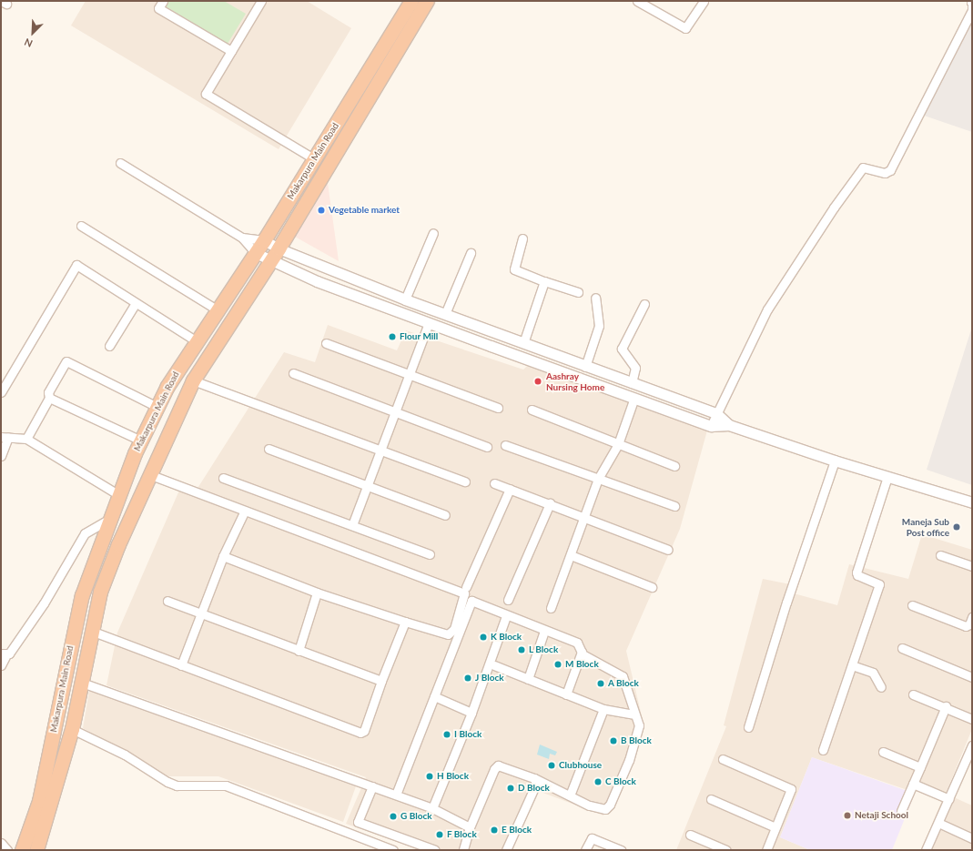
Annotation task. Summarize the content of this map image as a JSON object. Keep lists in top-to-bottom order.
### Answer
{
  "streets": {
    "highway": ["Makarpura Main Road"]
  },
  "places": [
    "Vegetable market",
    "Flour Mill",
    "Aashray Nursing Home",
    "Maneja Sub Post office",
    "K Block",
    "L Block",
    "M Block",
    "J Block",
    "A Block",
    "I Block",
    "B Block",
    "Clubhouse",
    "H Block",
    "C Block",
    "D Block",
    "Netaji School",
    "G Block",
    "E Block",
    "F Block"
  ],
  "north": "bottom left"
}
